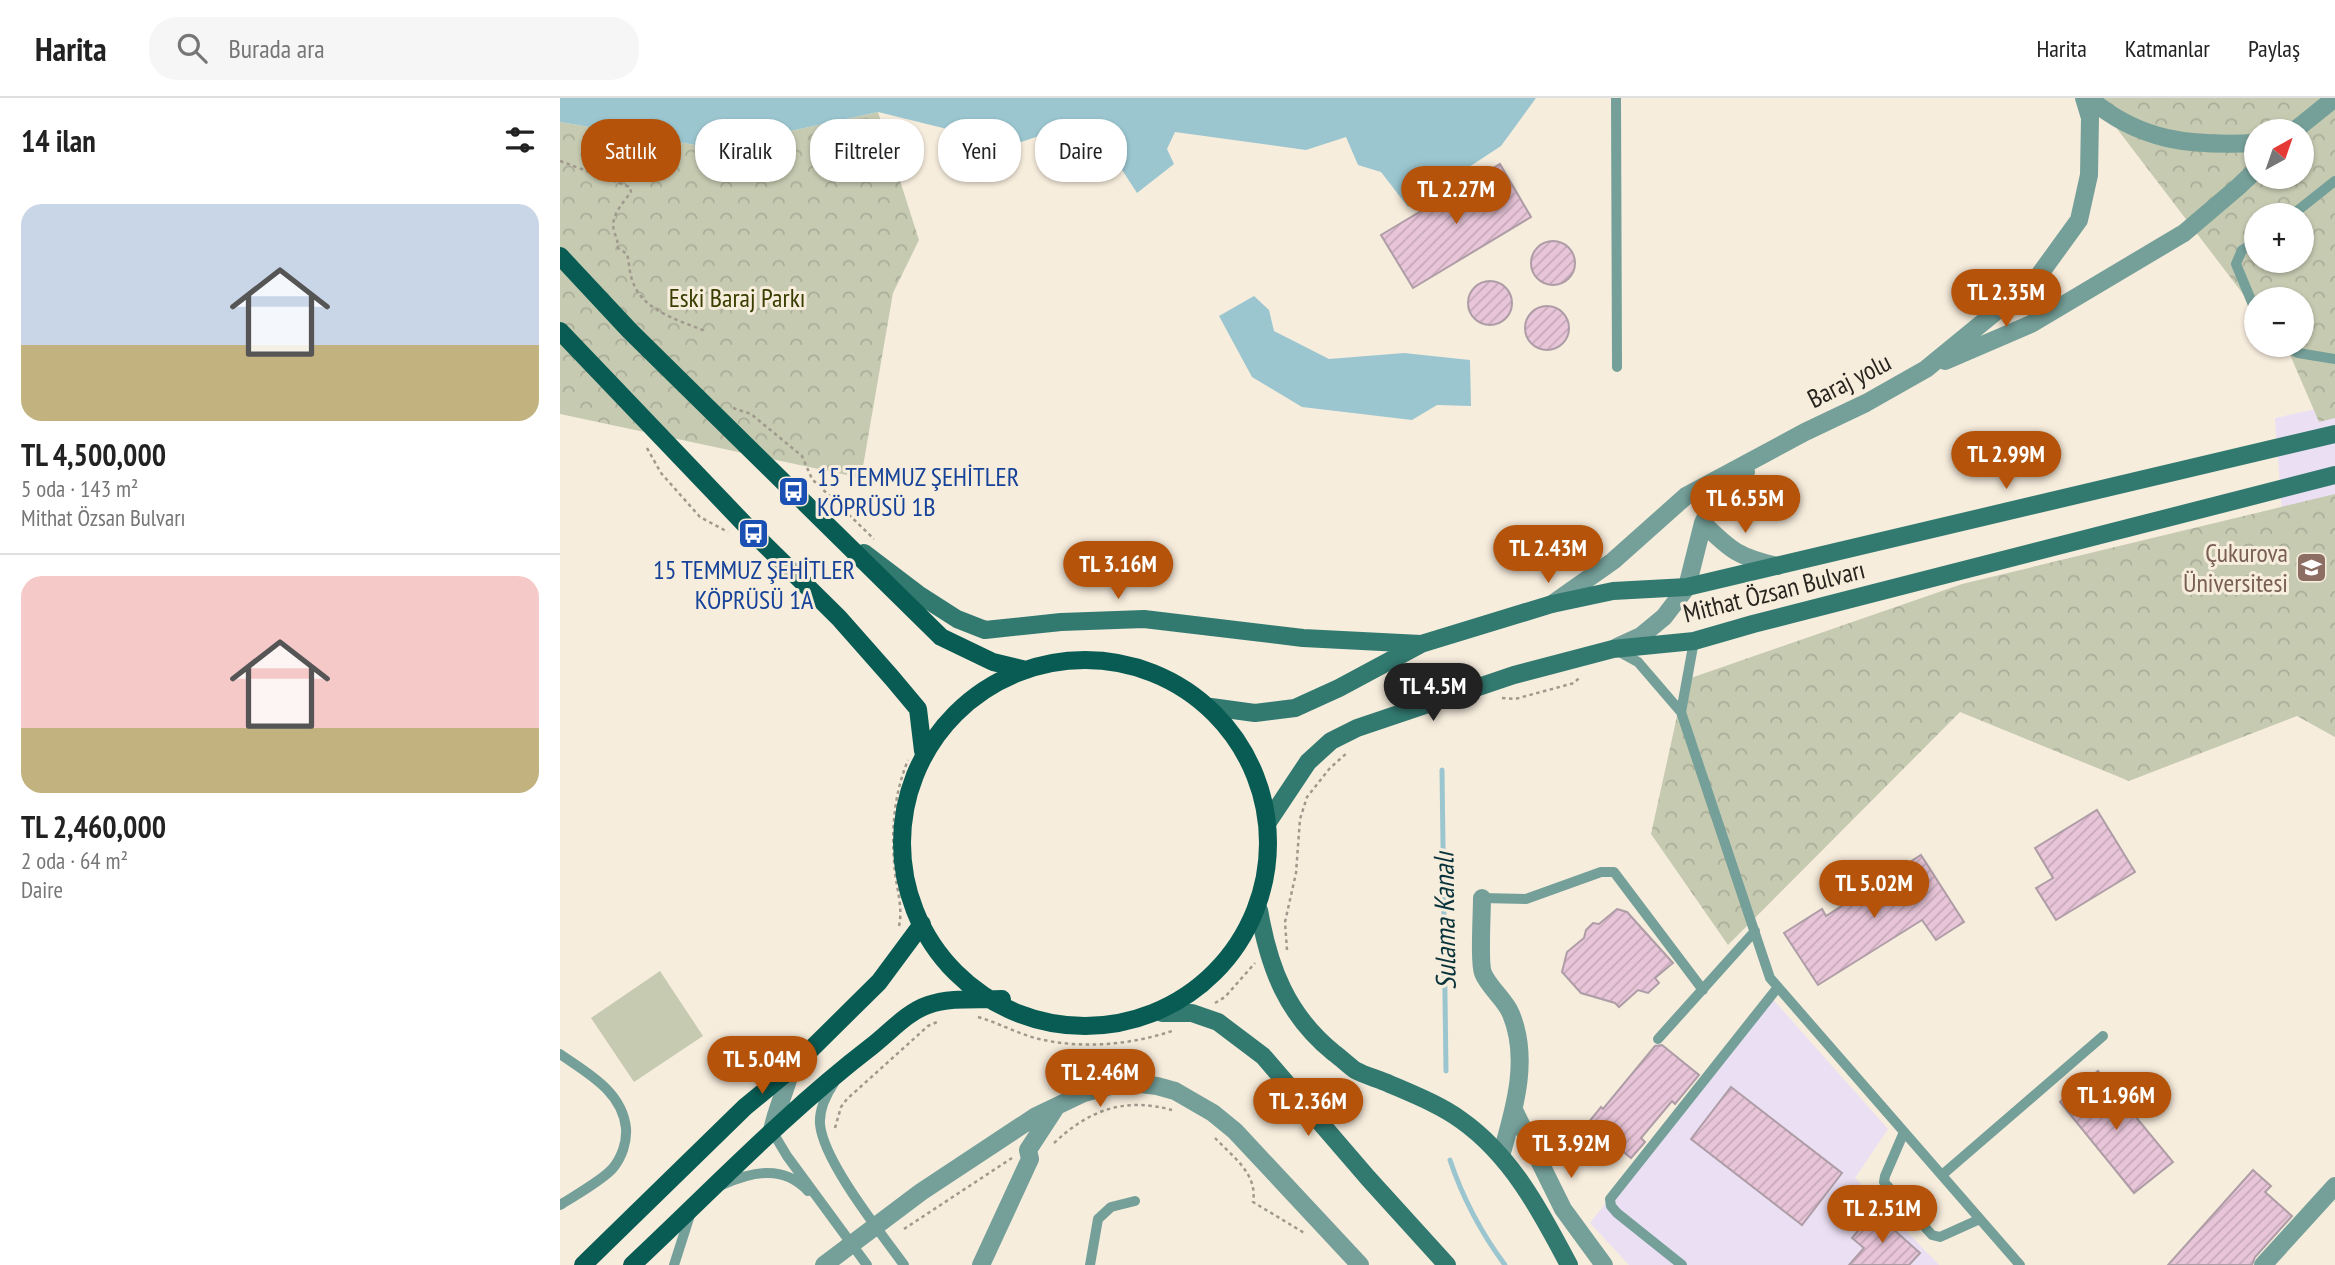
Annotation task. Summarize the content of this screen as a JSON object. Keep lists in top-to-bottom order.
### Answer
{
  "streets": {
    "main road": ["Mithat Özsan Bulvarı"],
    "street": ["Baraj yolu"]
  },
  "crossings": [
    ["Baraj yolu", "Mithat Özsan Bulvarı"]
  ],
  "water": ["Sulama Kanalı"],
  "parks": ["Eski Baraj Parkı"],
  "places": {
    "bus stop": ["15 TEMMUZ ŞEHİTLER KÖPRÜSÜ 1B", "15 TEMMUZ ŞEHİTLER KÖPRÜSÜ 1A"],
    "school or university": ["Çukurova Üniversitesi"]
  },
  "north": "top right",
  "page": {
    "header": "Harita",
    "search": "Burada ara",
    "nav": ["Harita", "Katmanlar", "Paylaş"],
    "heading": "14 ilan",
    "map_buttons": ["+", "−"],
    "chip": [
      "Satılık",
      "Kiralık",
      "Filtreler",
      "Yeni",
      "Daire"
    ],
    "price": [
      "TL 2.27M",
      "TL 2.35M",
      "TL 2.99M",
      "TL 6.55M",
      "TL 2.43M",
      "TL 3.16M",
      "TL 4.5M",
      "TL 5.02M",
      "TL 5.04M",
      "TL 2.46M",
      "TL 1.96M",
      "TL 2.36M",
      "TL 3.92M",
      "TL 2.51M"
    ],
    "list": [
      {
        "name": "TL 4,500,000",
        "note": "5 oda · 143 m² · Mithat Özsan Bulvarı"
      },
      {
        "name": "TL 2,460,000",
        "note": "2 oda · 64 m² · Daire"
      }
    ]
  }
}
